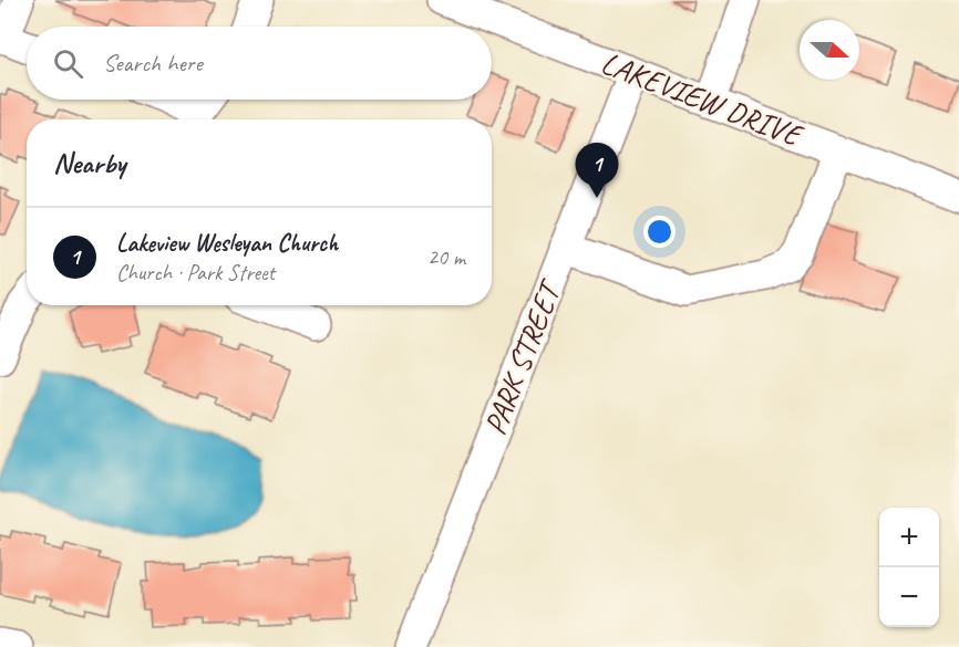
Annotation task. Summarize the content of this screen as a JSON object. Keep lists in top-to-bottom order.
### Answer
{
  "streets": {
    "street": ["LAKEVIEW DRIVE", "PARK STREET"]
  },
  "crossings": [
    ["LAKEVIEW DRIVE", "PARK STREET"]
  ],
  "north": "right",
  "page": {
    "search": "Search here",
    "heading": "Nearby",
    "pins": "1",
    "list": [
      {
        "mark": "1",
        "name": "Lakeview Wesleyan Church",
        "note": "Church · Park Street",
        "value": "20 m"
      }
    ],
    "map_buttons": ["+", "−"]
  }
}
